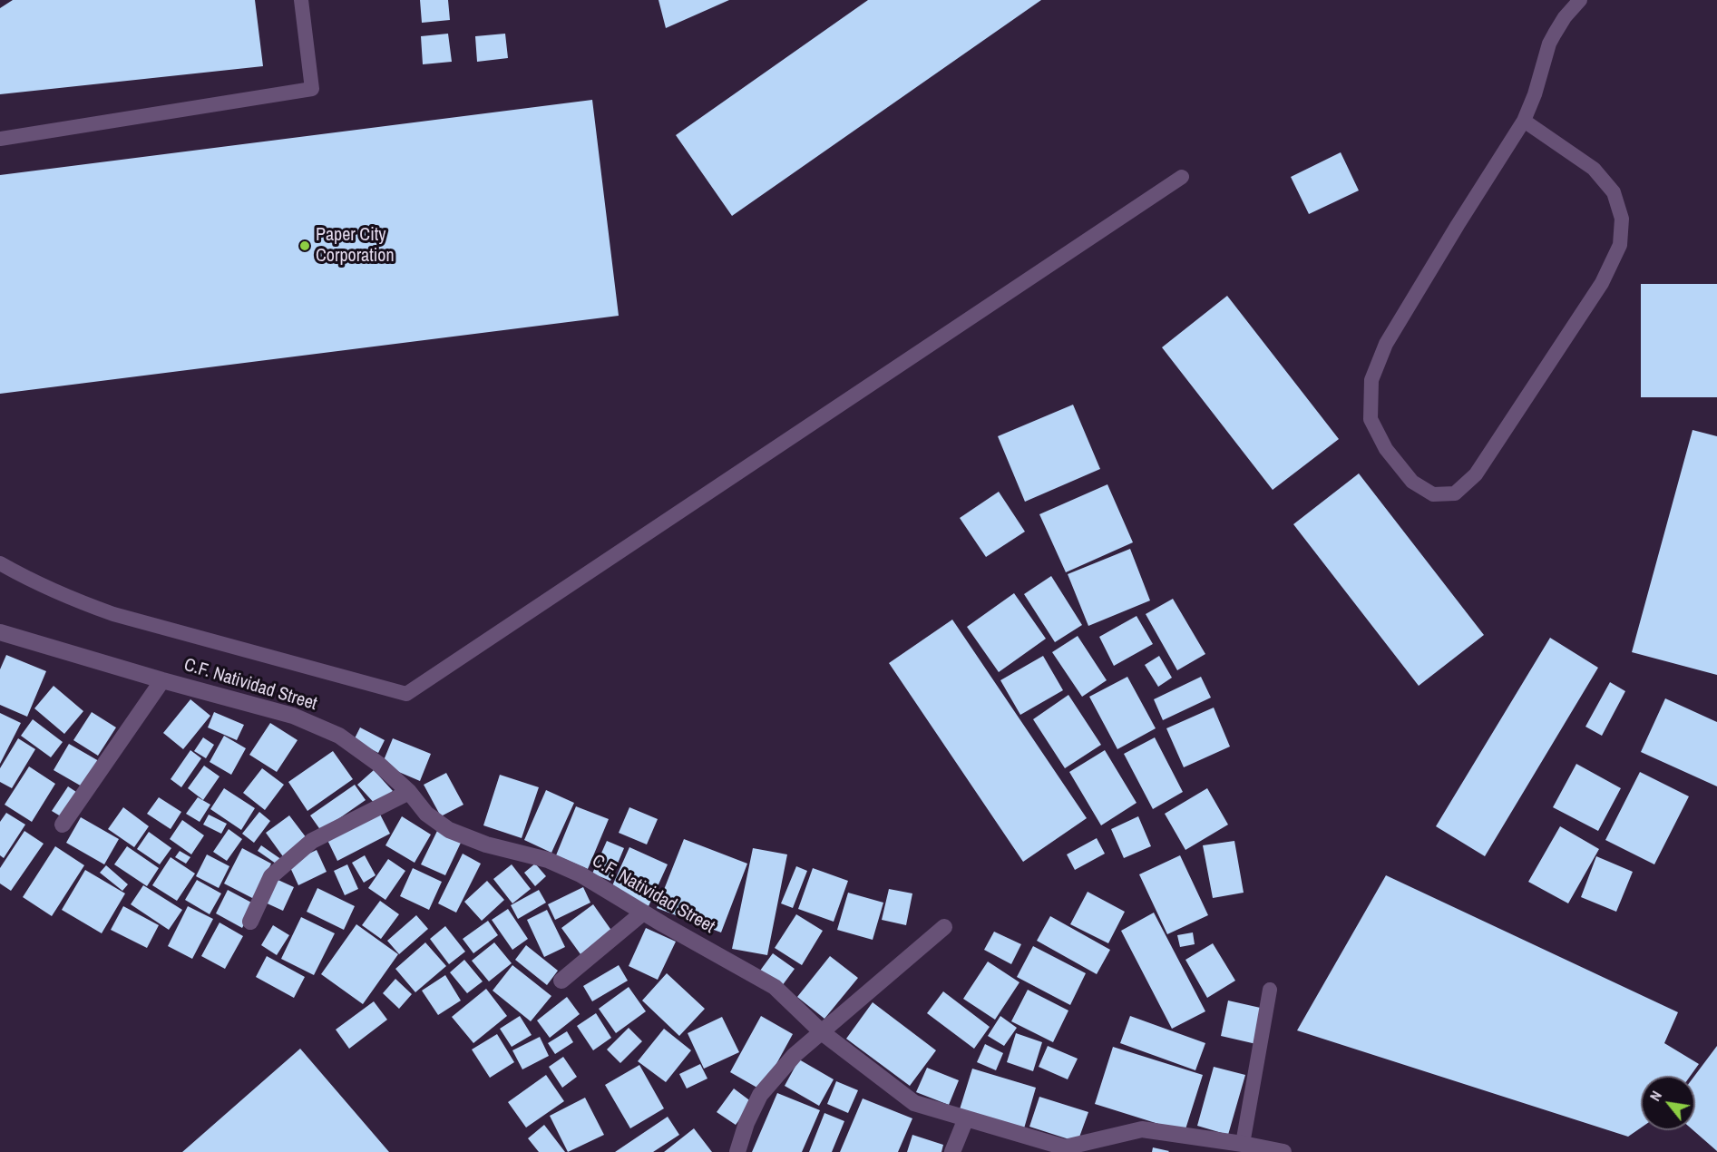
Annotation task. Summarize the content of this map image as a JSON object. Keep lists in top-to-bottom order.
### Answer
{
  "streets": {
    "street": ["C.F. Natividad Street"]
  },
  "places": ["Paper City Corporation"],
  "north": "top left"
}
